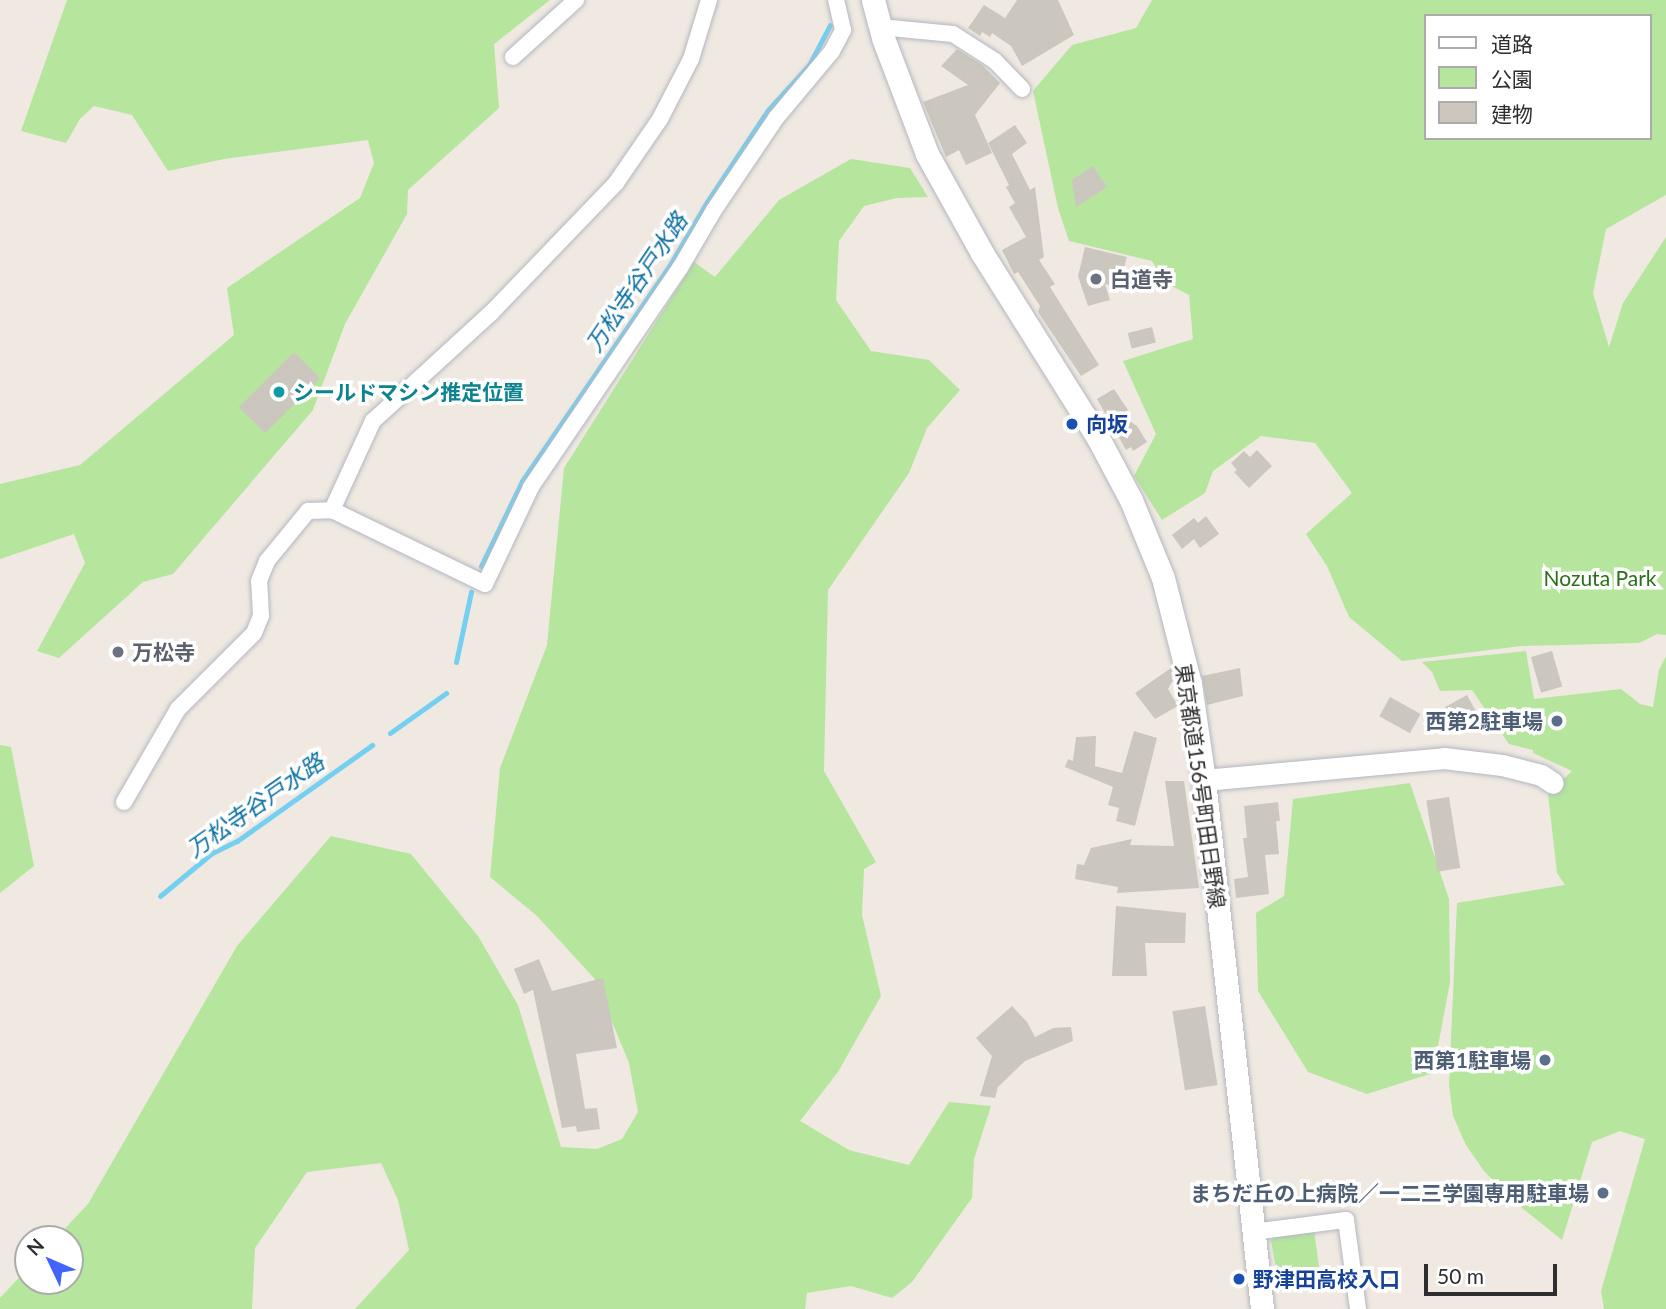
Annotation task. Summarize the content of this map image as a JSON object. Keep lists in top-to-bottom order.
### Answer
{
  "streets": {
    "main road": ["東京都道156号町田日野線"]
  },
  "water": ["万松寺谷戸水路"],
  "parks": ["Nozuta Park"],
  "places": [
    "白道寺",
    "シールドマシン推定位置",
    "向坂",
    "万松寺",
    "西第2駐車場",
    "西第1駐車場",
    "まちだ丘の上病院／一二三学園専用駐車場",
    "野津田高校入口"
  ],
  "legend": ["道路", "公園", "建物"],
  "scale_bar": "50 m",
  "north": "top left"
}
